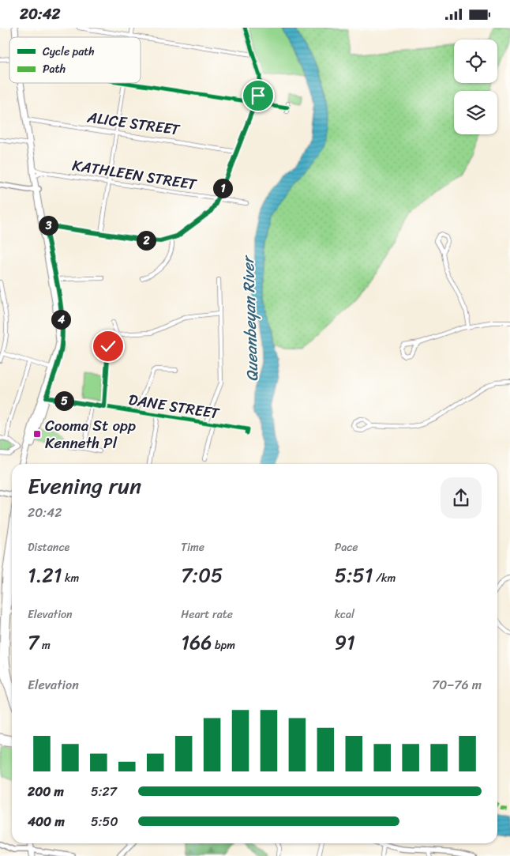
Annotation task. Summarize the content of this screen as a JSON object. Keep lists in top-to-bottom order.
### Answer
{
  "streets": {
    "street": ["ALICE STREET", "KATHLEEN STREET", "DANE STREET"]
  },
  "water": ["Queanbeyan River"],
  "places": {
    "transit": ["Cooma St opp Kenneth Pl"]
  },
  "legend": ["Cycle path", "Path"],
  "page": {
    "status": "20:42",
    "pins": [
      "1",
      "3",
      "2",
      "4",
      "5"
    ],
    "heading": ["Evening run", "20:42"],
    "stats": [
      ["Distance", "1.21 km"],
      ["Time", "7:05"],
      ["Pace", "5:51 /km"],
      ["Elevation", "7 m"],
      ["Heart rate", "166 bpm"],
      ["kcal", "91"]
    ],
    "chart": ["Elevation", "70–76 m"],
    "list": [
      {
        "name": "200 m",
        "note": "5:27"
      },
      {
        "name": "400 m",
        "note": "5:50"
      }
    ]
  }
}
